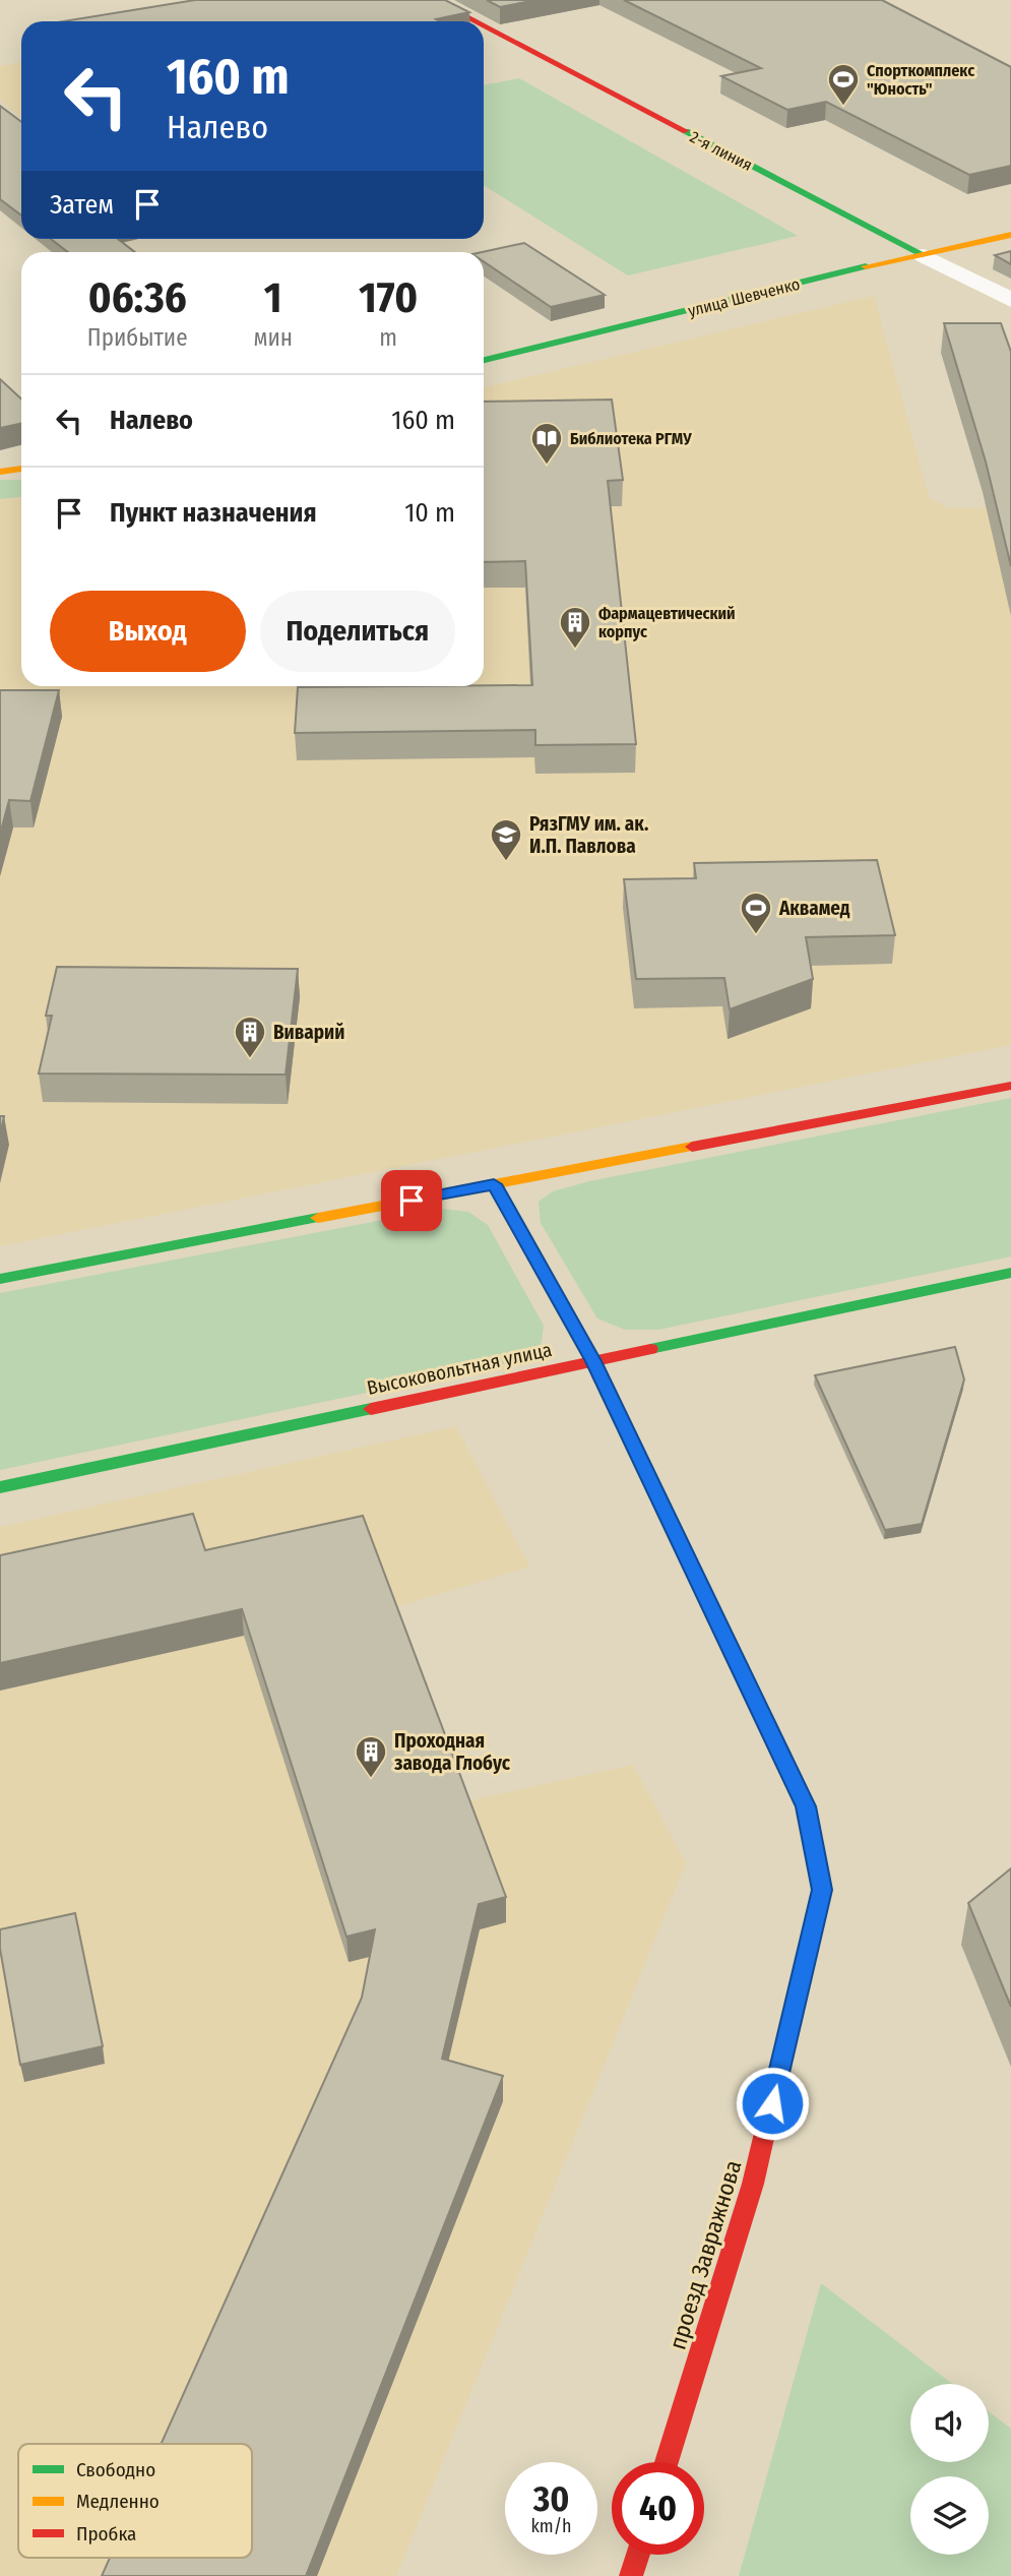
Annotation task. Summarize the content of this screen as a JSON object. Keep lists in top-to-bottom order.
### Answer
{
  "streets": {
    "street": [
      "2-я линия",
      "улица Шевченко",
      "Высоковольтная улица",
      "проезд Завражнова"
    ]
  },
  "crossings": [
    ["2-я линия", "улица Шевченко"],
    ["Высоковольтная улица", "проезд Завражнова"]
  ],
  "places": {
    "sports": ["Спорткомплекс \"Юность\"", "Аквамед"],
    "library": ["Библиотека РГМУ"],
    "building": ["Фармацевтический корпус", "Виварий", "Проходная завода Глобус"],
    "school or university": ["РязГМУ им. ак. И.П. Павлова"]
  },
  "legend": ["Свободно", "Медленно", "Пробка"],
  "page": {
    "turn": ["160 m", "Налево"],
    "then": "Затем",
    "eta": [
      "06:36",
      "Прибытие",
      "1",
      "мин",
      "170",
      "m"
    ],
    "list": [
      {
        "name": "Налево",
        "value": "160 m"
      },
      {
        "name": "Пункт назначения",
        "value": "10 m"
      }
    ],
    "buttons": ["Выход", "Поделиться"],
    "speed": "30 km/h",
    "limit": "40"
  }
}
